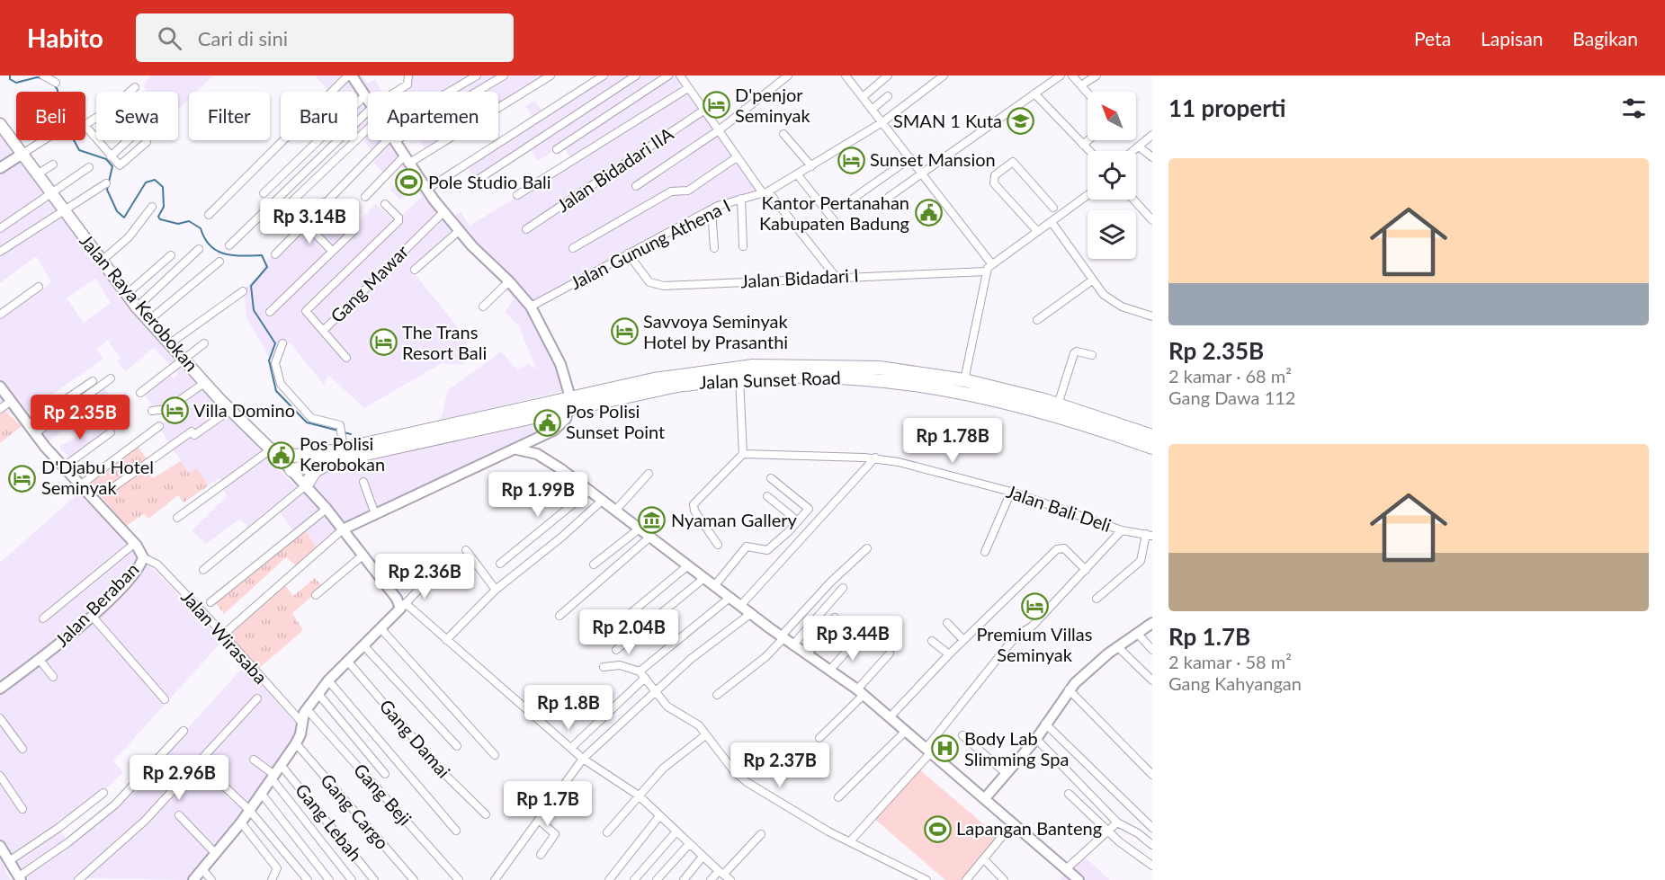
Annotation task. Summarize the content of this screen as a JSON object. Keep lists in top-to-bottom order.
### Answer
{
  "streets": {
    "highway": ["Jalan Sunset Road"],
    "main road": ["Jalan Raya Kerobokan", "Jalan Beraban"],
    "street": [
      "Jalan Bidadari IIA",
      "Jalan Gunung Athena I",
      "Jalan Bidadari I",
      "Gang Mawar",
      "Jalan Bali Deli",
      "Jalan Wirasaba",
      "Gang Damai",
      "Gang Beji",
      "Gang Cargo",
      "Gang Lebah"
    ]
  },
  "crossings": [
    ["Jalan Gunung Athena I", "Jalan Bidadari I"],
    ["Jalan Beraban", "Jalan Wirasaba"]
  ],
  "places": {
    "hotel": [
      "D'penjor Seminyak",
      "Sunset Mansion",
      "Savvoya Seminyak Hotel by Prasanthi",
      "The Trans Resort Bali",
      "Villa Domino",
      "D'Djabu Hotel Seminyak",
      "Premium Villas Seminyak"
    ],
    "school or university": ["SMAN 1 Kuta"],
    "sports": ["Pole Studio Bali", "Lapangan Banteng"],
    "public building": ["Kantor Pertanahan Kabupaten Badung", "Pos Polisi Sunset Point", "Pos Polisi Kerobokan"],
    "museum": ["Nyaman Gallery"],
    "hospital": ["Body Lab Slimming Spa"]
  },
  "north": "top left",
  "page": {
    "header": "Habito",
    "search": "Cari di sini",
    "nav": ["Peta", "Lapisan", "Bagikan"],
    "heading": "11 properti",
    "chip": [
      "Beli",
      "Sewa",
      "Filter",
      "Baru",
      "Apartemen"
    ],
    "list": [
      {
        "name": "Rp 2.35B",
        "note": "2 kamar · 68 m² · Gang Dawa 112"
      },
      {
        "name": "Rp 1.7B",
        "note": "2 kamar · 58 m² · Gang Kahyangan"
      }
    ],
    "price": [
      "Rp 3.14B",
      "Rp 2.35B",
      "Rp 1.78B",
      "Rp 1.99B",
      "Rp 2.36B",
      "Rp 2.04B",
      "Rp 3.44B",
      "Rp 1.8B",
      "Rp 2.37B",
      "Rp 2.96B",
      "Rp 1.7B"
    ]
  }
}
